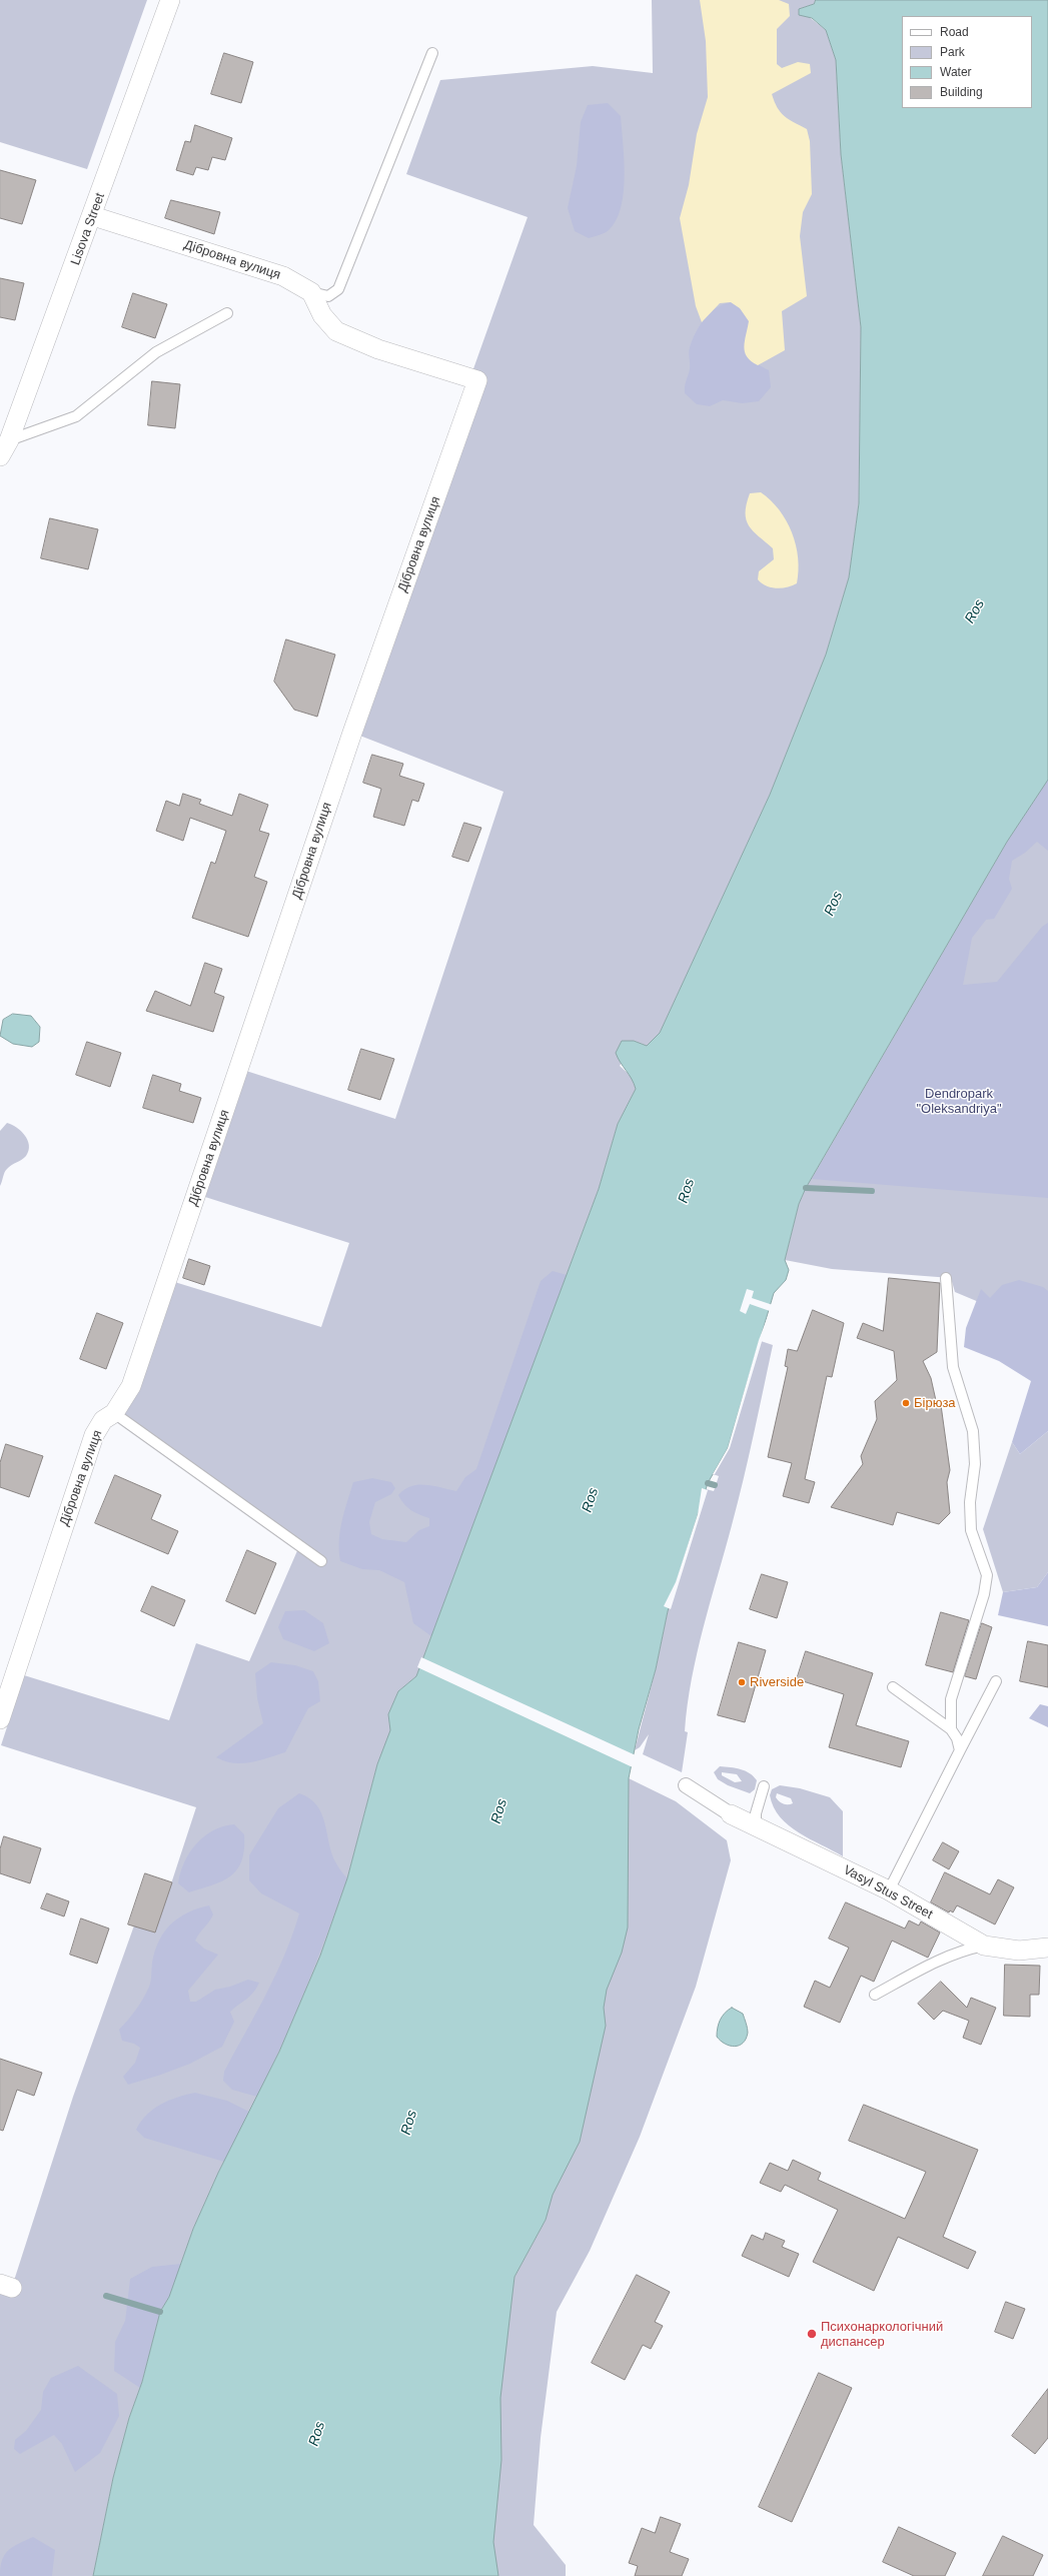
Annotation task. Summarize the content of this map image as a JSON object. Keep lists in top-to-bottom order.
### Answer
{
  "streets": {
    "street": ["Lisova Street", "Дібровна вулиця", "Vasyl Stus Street"]
  },
  "crossings": [
    ["Lisova Street", "Дібровна вулиця"]
  ],
  "water": ["Ros"],
  "parks": ["Dendropark \"Oleksandriya\""],
  "places": ["Бірюза", "Riverside", "Психонаркологічний диспансер"],
  "legend": [
    "Road",
    "Park",
    "Water",
    "Building"
  ]
}
